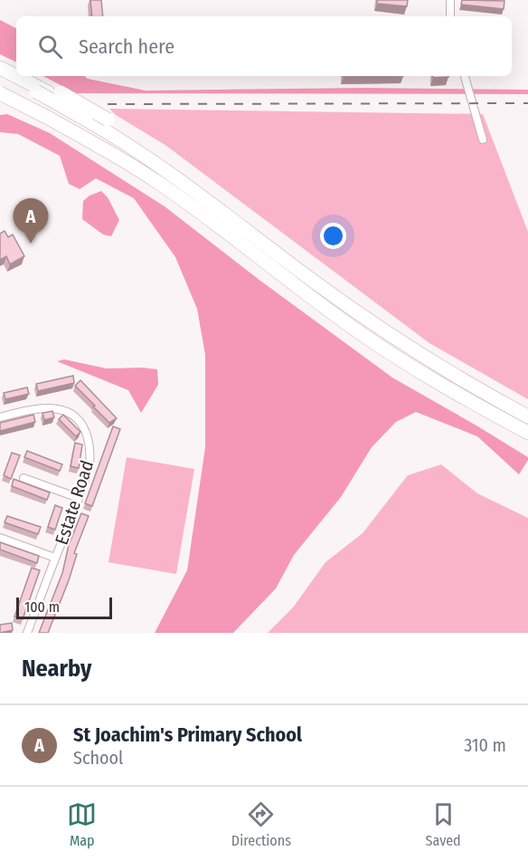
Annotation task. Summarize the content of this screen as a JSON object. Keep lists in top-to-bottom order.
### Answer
{
  "streets": {
    "street": ["Estate Road"]
  },
  "scale_bar": "100 m",
  "page": {
    "search": "Search here",
    "pins": "A",
    "scale": "100 m",
    "heading": "Nearby",
    "list": [
      {
        "mark": "A",
        "name": "St Joachim's Primary School",
        "note": "School",
        "value": "310 m"
      }
    ],
    "nav": ["Map", "Directions", "Saved"]
  }
}
